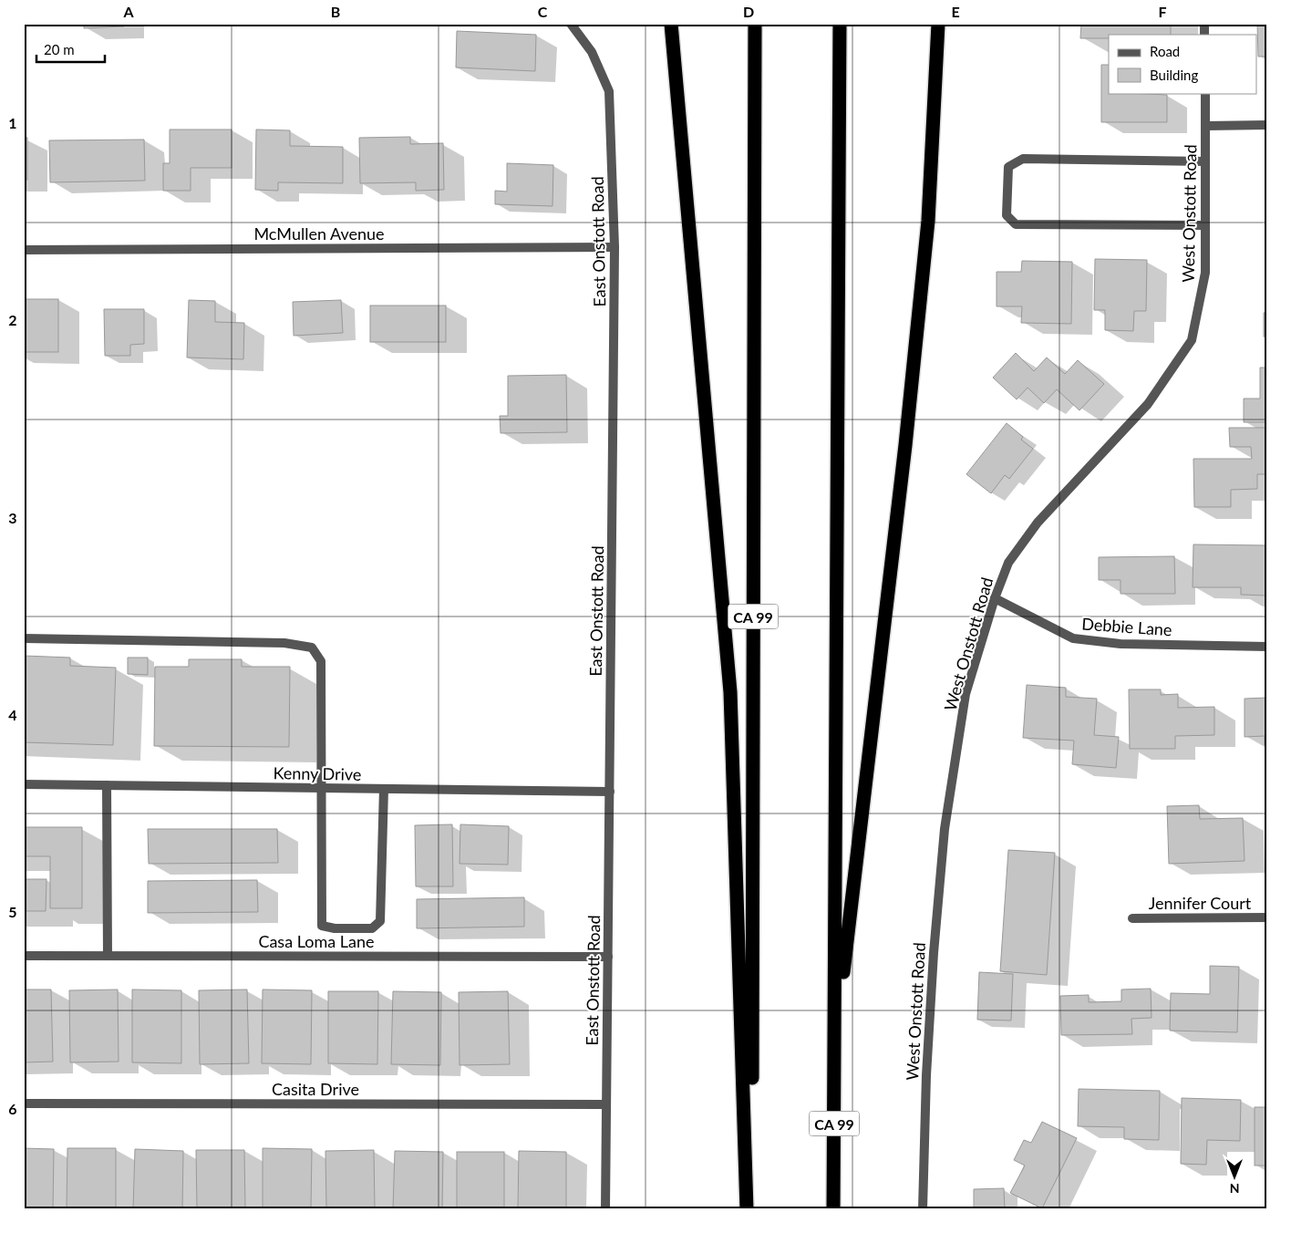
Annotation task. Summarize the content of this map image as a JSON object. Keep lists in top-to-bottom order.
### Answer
{
  "streets": {
    "highway": ["CA 99"],
    "street": [
      "West Onstott Road",
      "McMullen Avenue",
      "East Onstott Road",
      "Debbie Lane",
      "Kenny Drive",
      "Jennifer Court",
      "Casa Loma Lane",
      "Casita Drive"
    ]
  },
  "crossings": [
    ["West Onstott Road", "Debbie Lane"],
    ["McMullen Avenue", "East Onstott Road"],
    ["East Onstott Road", "Kenny Drive"],
    ["East Onstott Road", "Casa Loma Lane"],
    ["East Onstott Road", "Casita Drive"]
  ],
  "legend": ["Road", "Building"],
  "scale_bar": "20 m",
  "north": "bottom",
  "grid": {
    "columns": [
      "A",
      "B",
      "C",
      "D",
      "E",
      "F"
    ],
    "rows": [
      "1",
      "2",
      "3",
      "4",
      "5",
      "6"
    ]
  }
}
